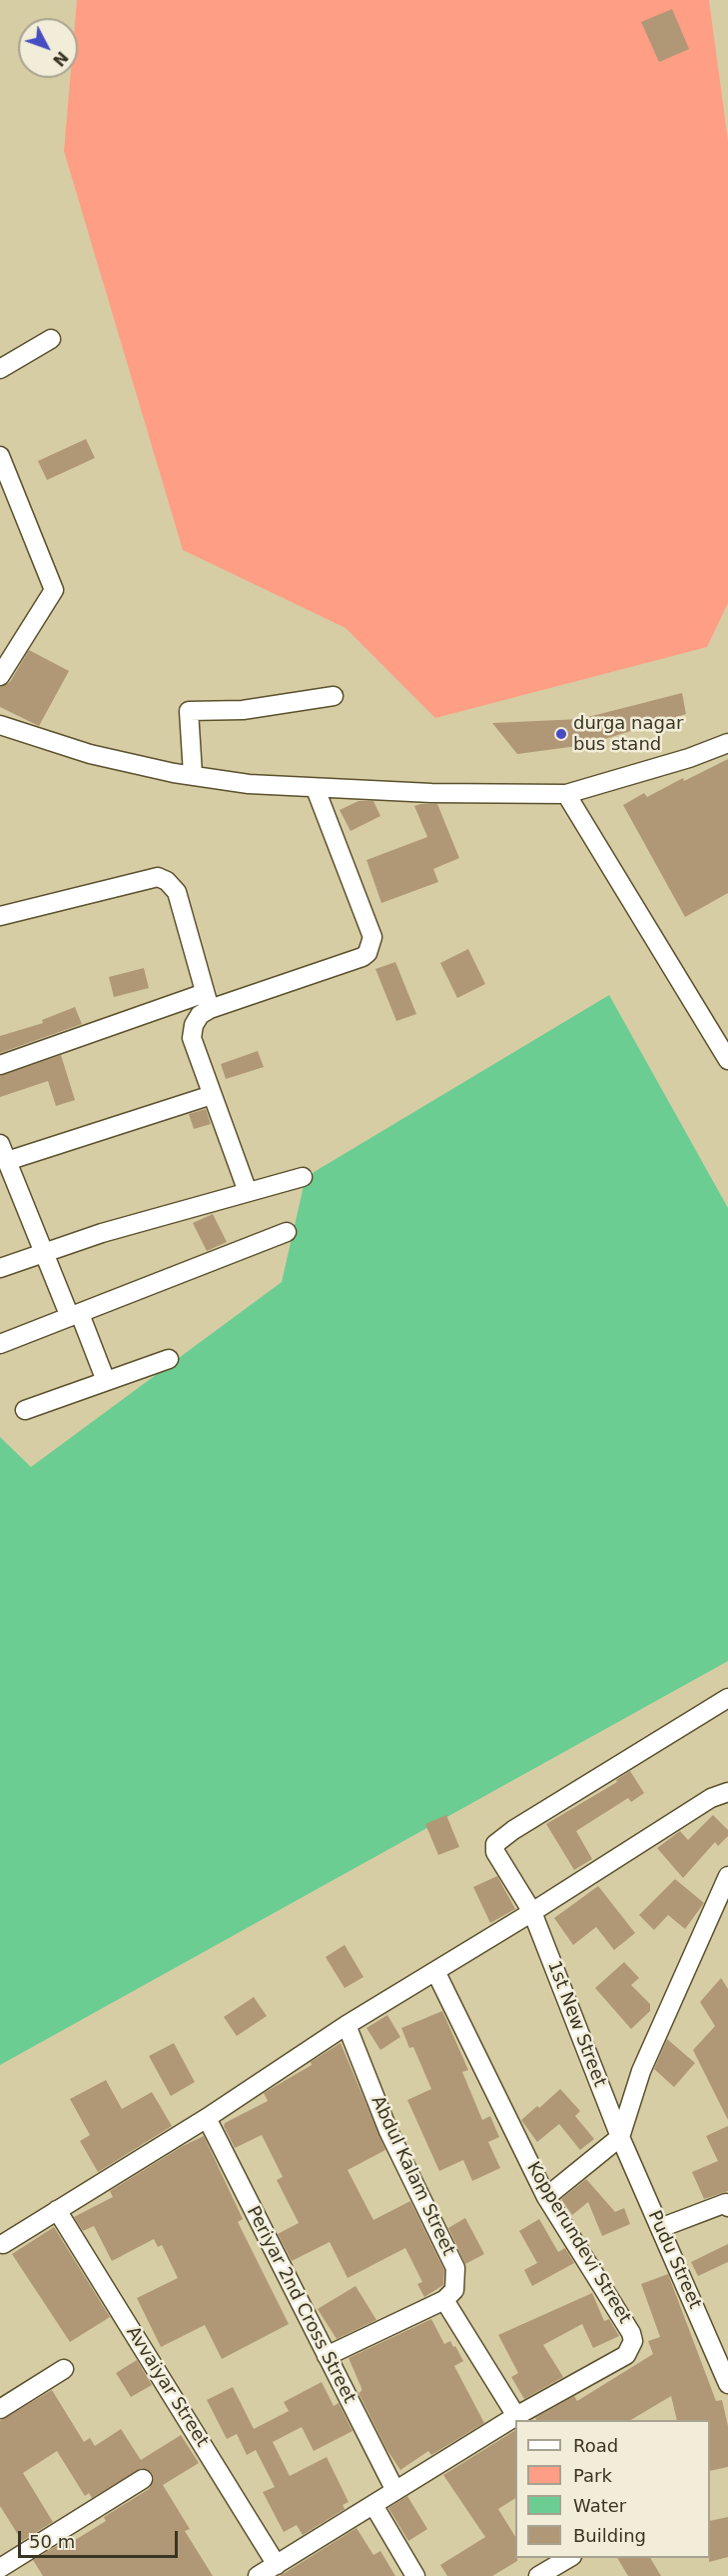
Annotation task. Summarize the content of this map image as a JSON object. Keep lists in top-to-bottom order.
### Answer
{
  "streets": {
    "street": [
      "1st New Street",
      "Abdul Kalam Street",
      "Kopperundevi Street",
      "Pudu Street",
      "Periyar 2nd Cross Street",
      "Avvaiyar Street"
    ]
  },
  "crossings": [
    ["1st New Street", "Pudu Street"],
    ["Kopperundevi Street", "Periyar 2nd Cross Street"],
    ["Kopperundevi Street", "Avvaiyar Street"]
  ],
  "places": ["durga nagar bus stand"],
  "legend": [
    "Road",
    "Park",
    "Water",
    "Building"
  ],
  "scale_bar": "50 m",
  "north": "bottom right"
}
